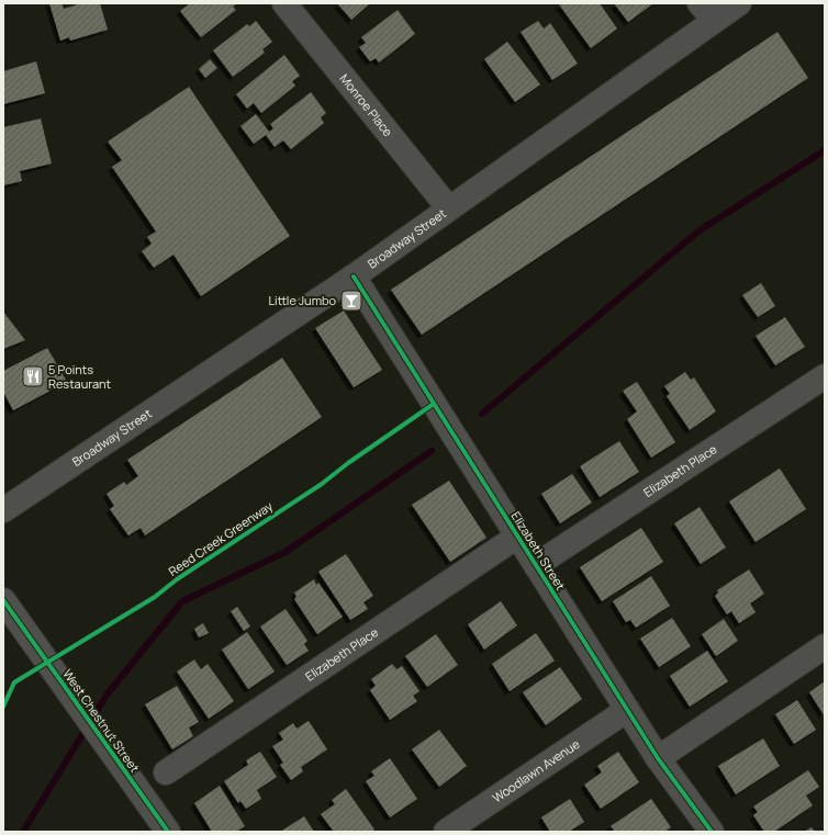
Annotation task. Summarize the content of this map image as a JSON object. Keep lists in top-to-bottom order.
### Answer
{
  "streets": {
    "street": [
      "Monroe Place",
      "Broadway Street",
      "Elizabeth Place",
      "Elizabeth Street",
      "West Chestnut Street",
      "Woodlawn Avenue"
    ],
    "cycle path": ["Reed Creek Greenway"]
  },
  "crossings": [
    ["Monroe Place", "Broadway Street"],
    ["Broadway Street", "Elizabeth Street"],
    ["Elizabeth Place", "Elizabeth Street"],
    ["Elizabeth Street", "Woodlawn Avenue"]
  ],
  "places": {
    "bar": ["Little Jumbo"],
    "restaurant": ["5 Points Restaurant"]
  }
}
